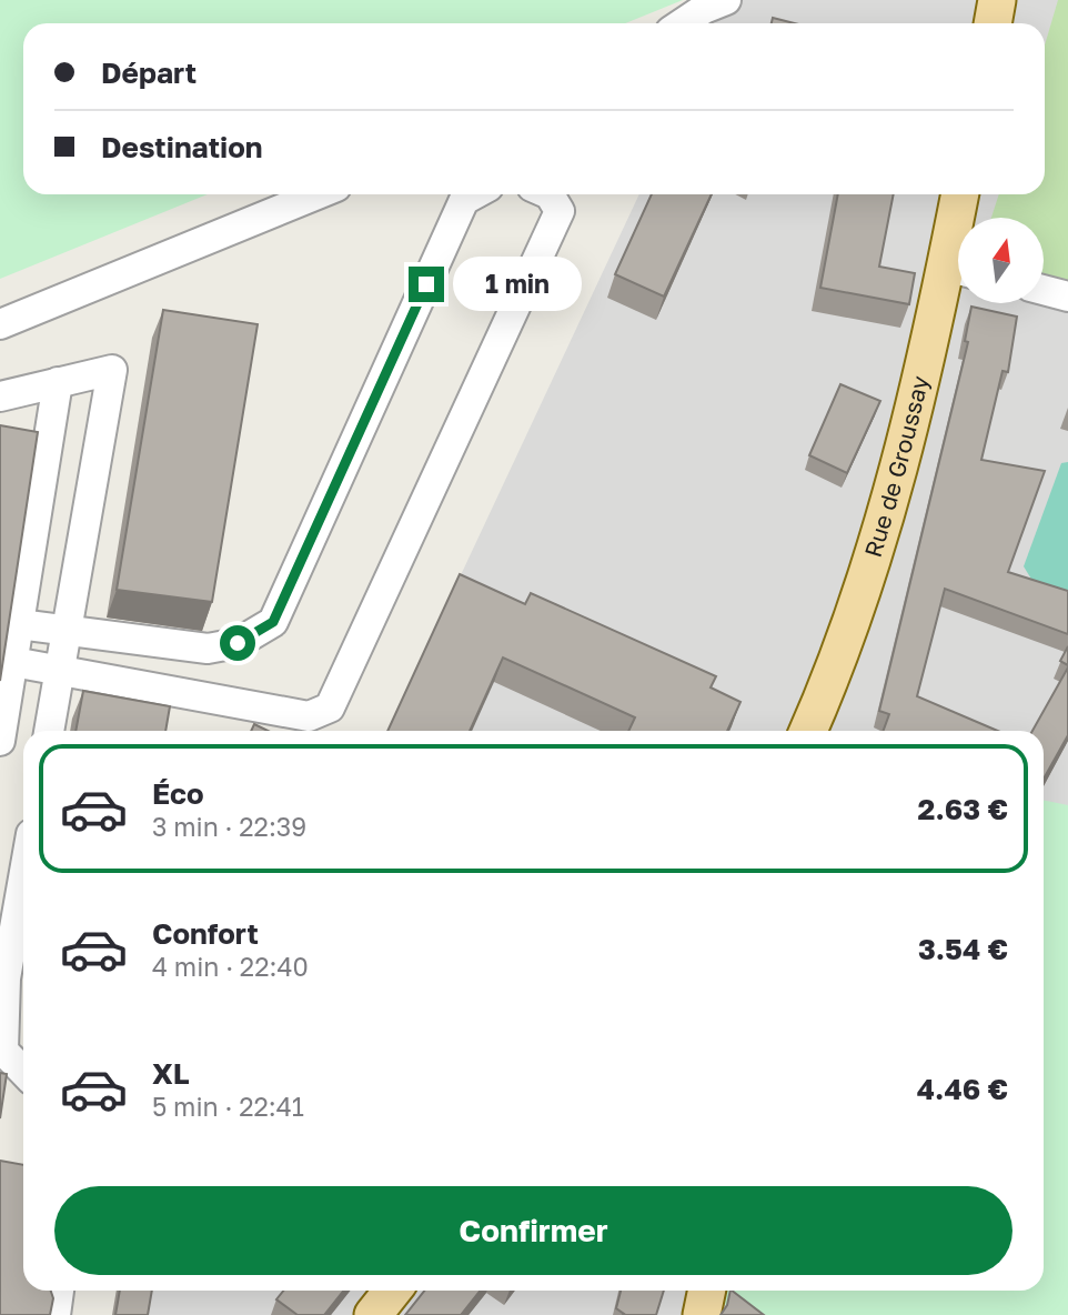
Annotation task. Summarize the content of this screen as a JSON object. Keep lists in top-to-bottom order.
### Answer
{
  "streets": {
    "main road": ["Rue de Groussay"]
  },
  "north": "top",
  "page": {
    "banner": ["Départ", "Destination"],
    "bubble": "1 min",
    "list": [
      {
        "name": "Éco",
        "note": "3 min · 22:39",
        "value": "2.63 €"
      },
      {
        "name": "Confort",
        "note": "4 min · 22:40",
        "value": "3.54 €"
      },
      {
        "name": "XL",
        "note": "5 min · 22:41",
        "value": "4.46 €"
      }
    ],
    "buttons": "Confirmer"
  }
}
